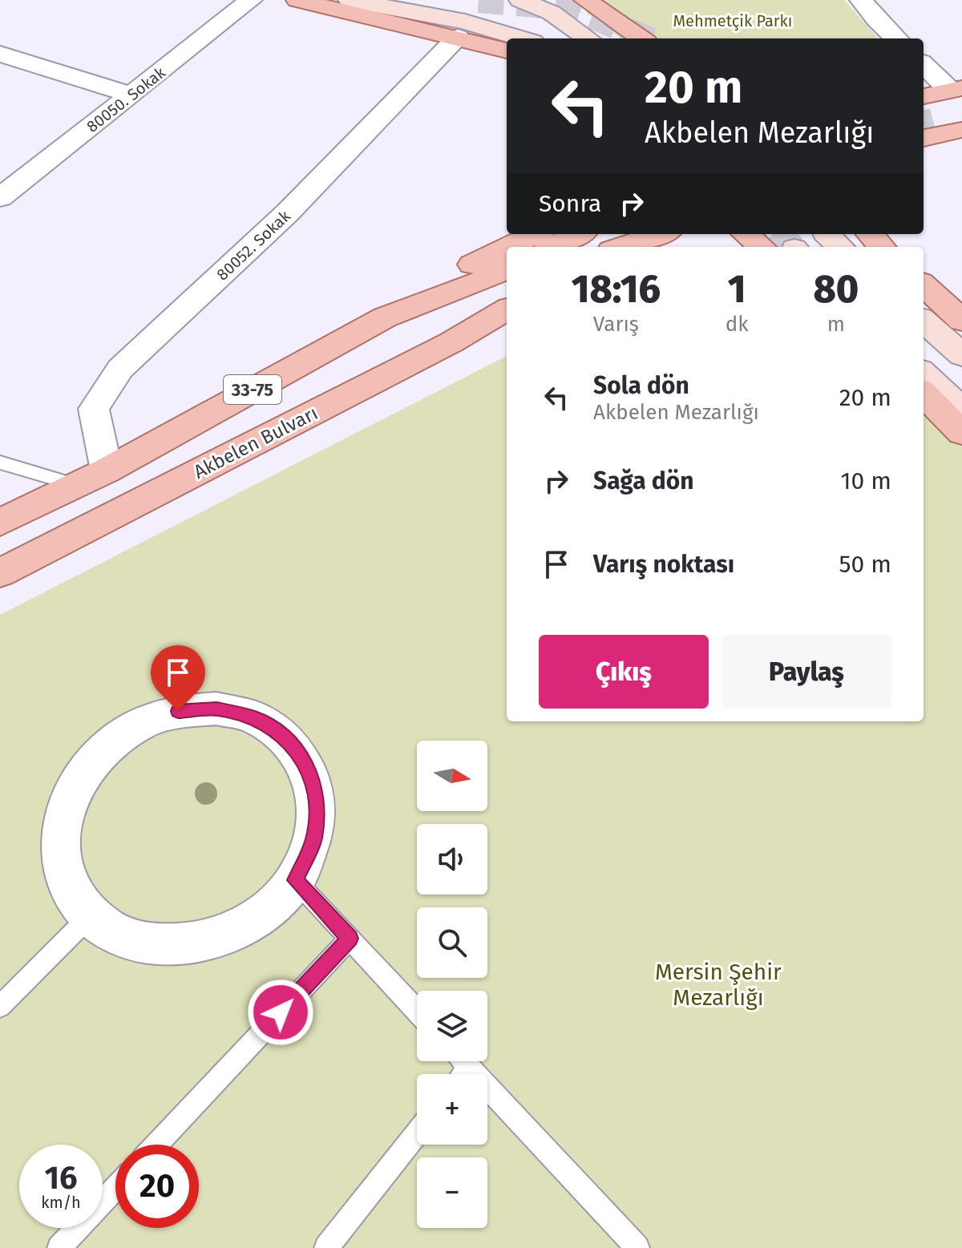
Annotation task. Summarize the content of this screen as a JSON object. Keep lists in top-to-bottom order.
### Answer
{
  "streets": {
    "main road": ["33-75", "Akbelen Bulvarı"],
    "street": ["80050. Sokak", "80052. Sokak"]
  },
  "crossings": [
    ["80052. Sokak", "33-75"],
    ["33-75", "Akbelen Bulvarı"]
  ],
  "parks": ["Mehmetçik Parkı", "Mersin Şehir Mezarlığı"],
  "north": "right",
  "page": {
    "turn": ["20 m", "Akbelen Mezarlığı"],
    "then": "Sonra",
    "eta": [
      "18:16",
      "Varış",
      "1",
      "dk",
      "80",
      "m"
    ],
    "list": [
      {
        "name": "Sola dön",
        "note": "Akbelen Mezarlığı",
        "value": "20 m"
      },
      {
        "name": "Sağa dön",
        "value": "10 m"
      },
      {
        "name": "Varış noktası",
        "value": "50 m"
      }
    ],
    "buttons": ["Çıkış", "Paylaş"],
    "map_buttons": ["+", "−"],
    "speed": "16 km/h",
    "limit": "20"
  }
}
